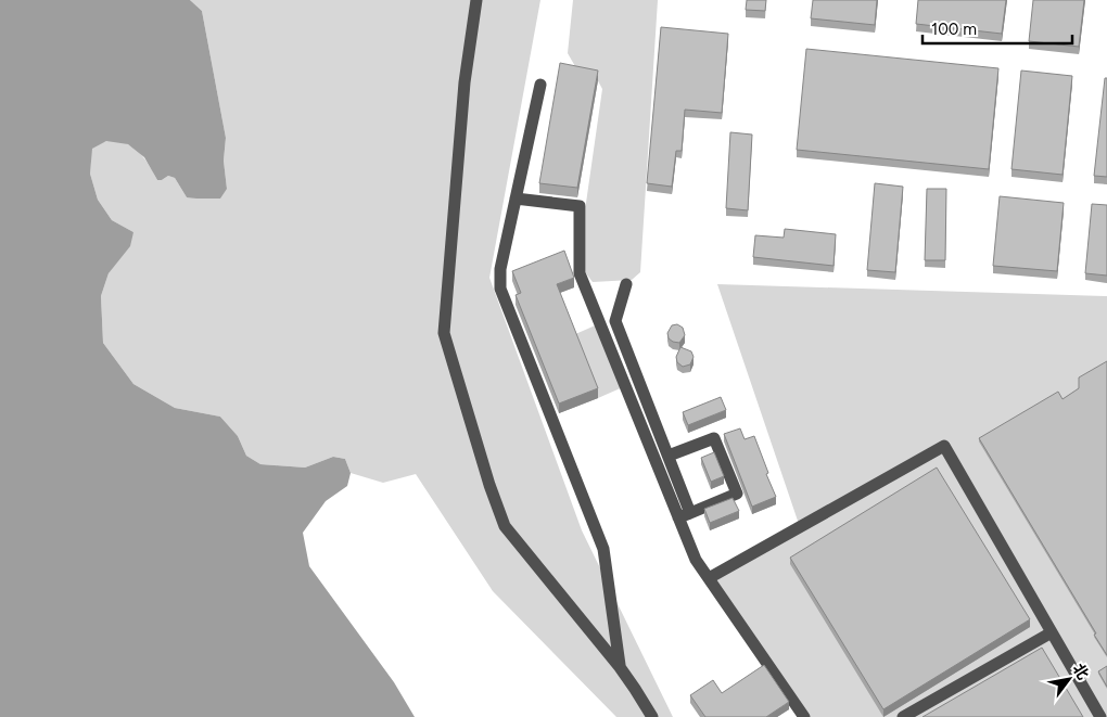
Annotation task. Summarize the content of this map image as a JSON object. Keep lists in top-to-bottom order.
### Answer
{
  "scale_bar": "100 m",
  "north": "top right"
}
